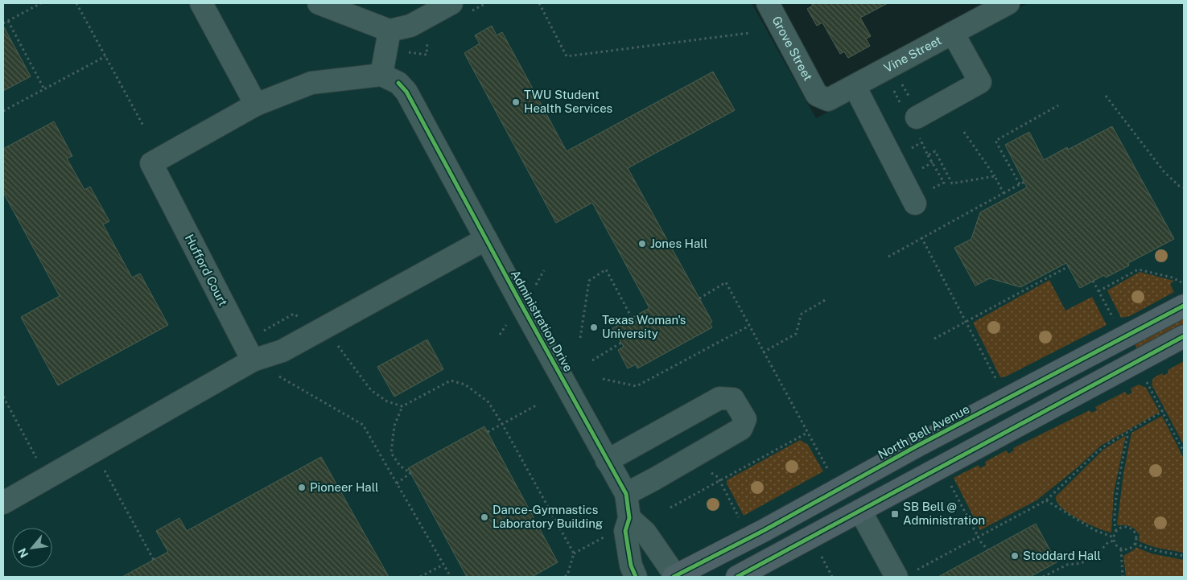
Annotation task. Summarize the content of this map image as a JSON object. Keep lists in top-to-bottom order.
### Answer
{
  "streets": {
    "main road": ["North Bell Avenue"],
    "street": [
      "Grove Street",
      "Vine Street",
      "Hufford Court",
      "Administration Drive"
    ]
  },
  "crossings": [
    ["Grove Street", "Vine Street"],
    ["Hufford Court", "Administration Drive"]
  ],
  "places": {
    "other": [
      "TWU Student Health Services",
      "Jones Hall",
      "Texas Woman's University",
      "Pioneer Hall",
      "Dance-Gymnastics Laboratory Building",
      "Stoddard Hall"
    ],
    "transit": ["SB Bell @ Administration"]
  },
  "north": "bottom left"
}
